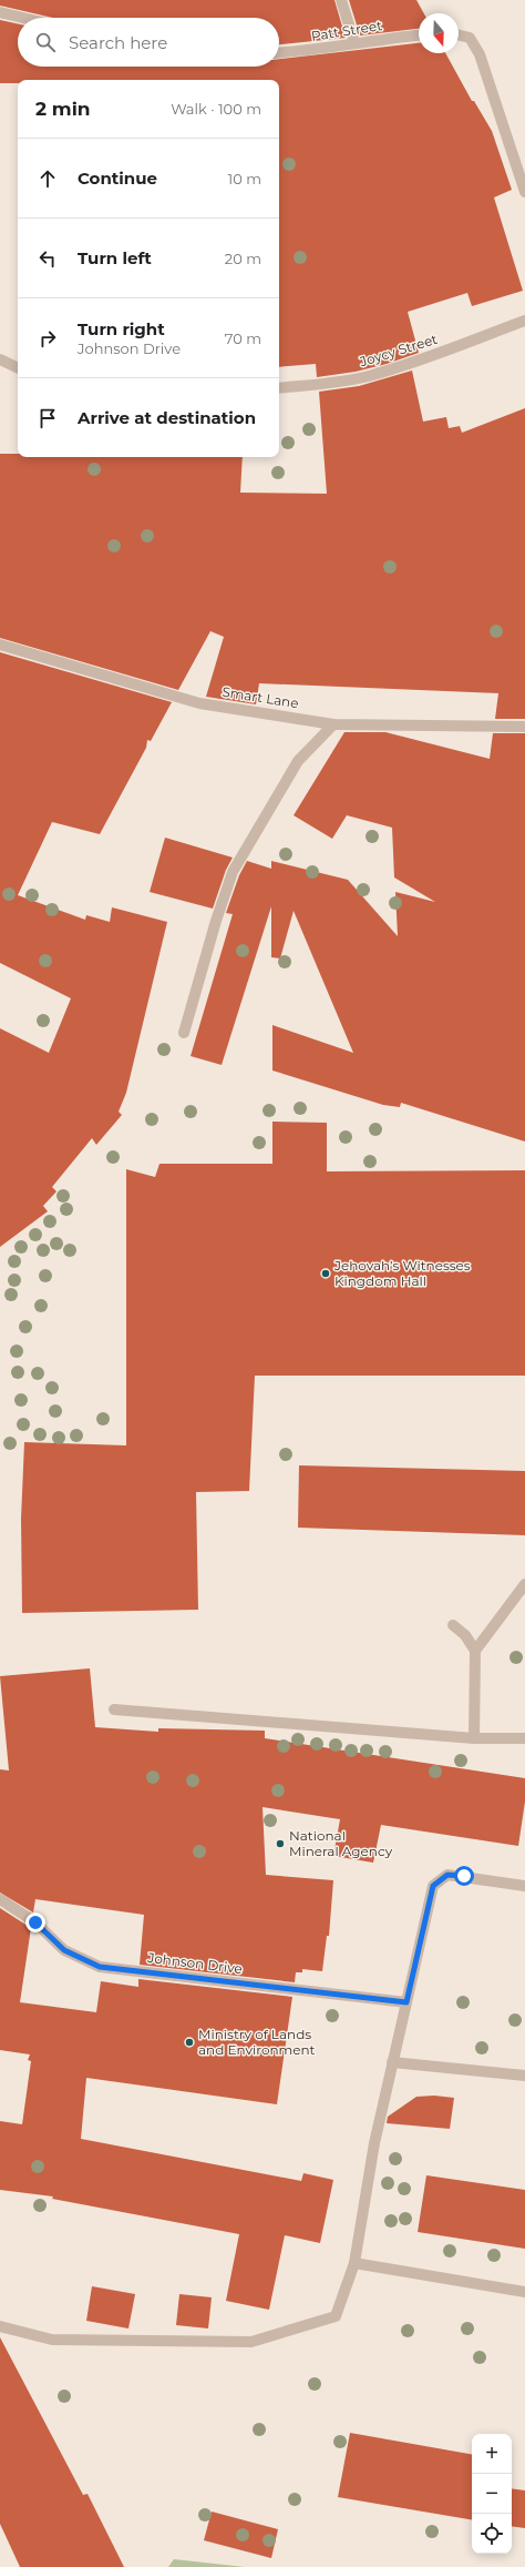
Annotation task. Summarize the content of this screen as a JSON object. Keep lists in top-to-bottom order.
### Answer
{
  "streets": {
    "street": [
      "Patt Street",
      "Joycy Street",
      "Smart Lane",
      "Johnson Drive"
    ]
  },
  "places": ["Jehovah’s Witnesses Kingdom Hall", "National Mineral Agency", "Ministry of Lands and Environment"],
  "north": "bottom",
  "page": {
    "search": "Search here",
    "heading": ["2 min", "Walk · 100 m"],
    "list": [
      ["Continue", "10 m"],
      ["Turn left", "20 m"],
      ["Turn right", "Johnson Drive", "70 m"],
      "Arrive at destination"
    ],
    "map_buttons": ["+", "−"]
  }
}
